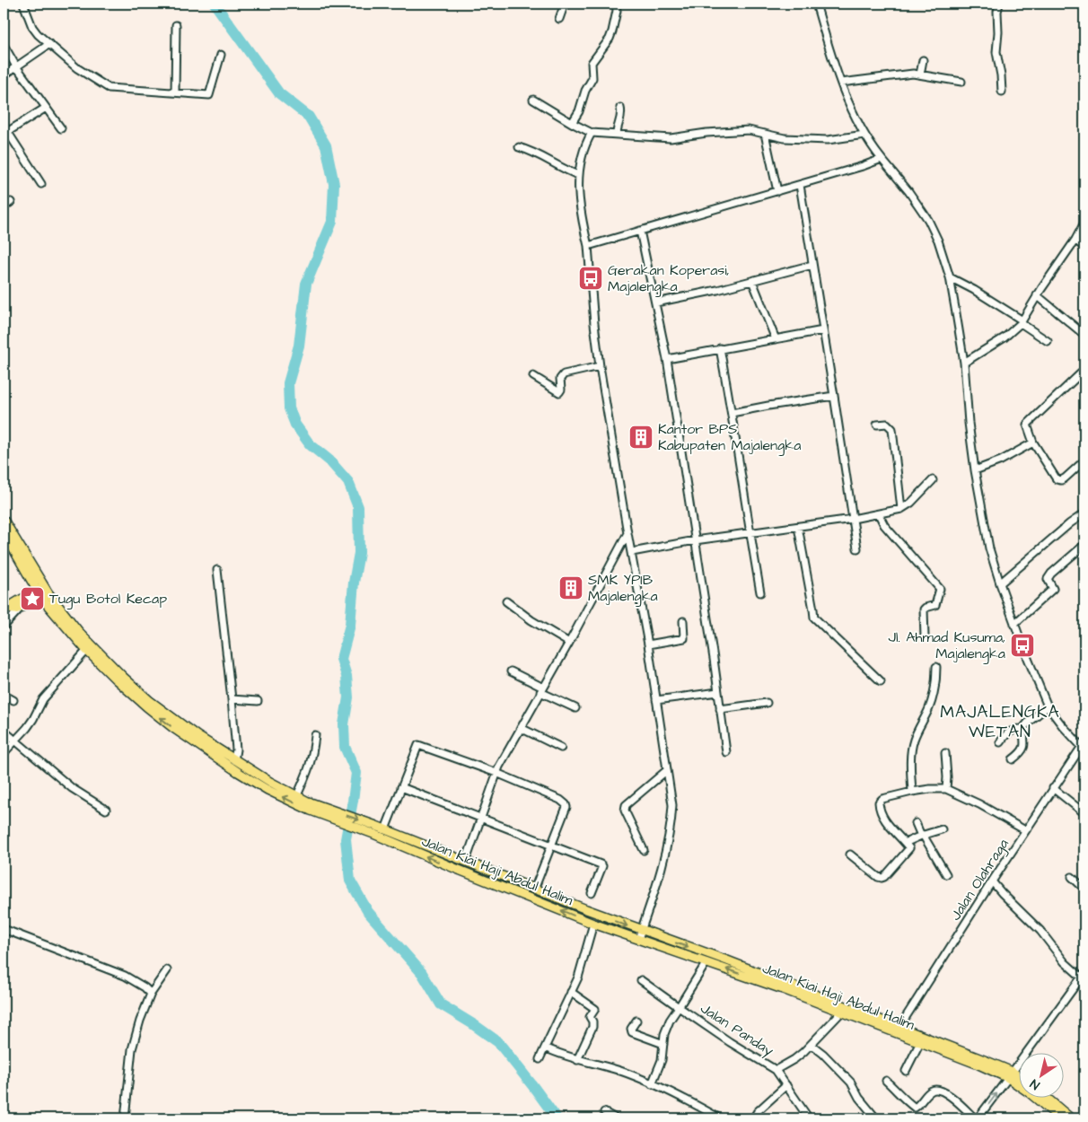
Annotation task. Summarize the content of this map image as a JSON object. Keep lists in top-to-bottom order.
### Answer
{
  "streets": {
    "main road": ["Jalan Kiai Haji Abdul Halim"],
    "street": ["Jalan Olahraga", "Jalan Panday"]
  },
  "crossings": [
    ["Jalan Kiai Haji Abdul Halim", "Jalan Olahraga"],
    ["Jalan Kiai Haji Abdul Halim", "Jalan Panday"]
  ],
  "districts": ["MAJALENGKA WETAN"],
  "places": {
    "bus stop": ["Gerakan Koperasi, Majalengka", "Jl. Ahmad Kusuma, Majalengka"],
    "building": ["Kantor BPS Kabupaten Majalengka", "SMK YPIB Majalengka"],
    "place": ["Tugu Botol Kecap"]
  },
  "north": "bottom left"
}
